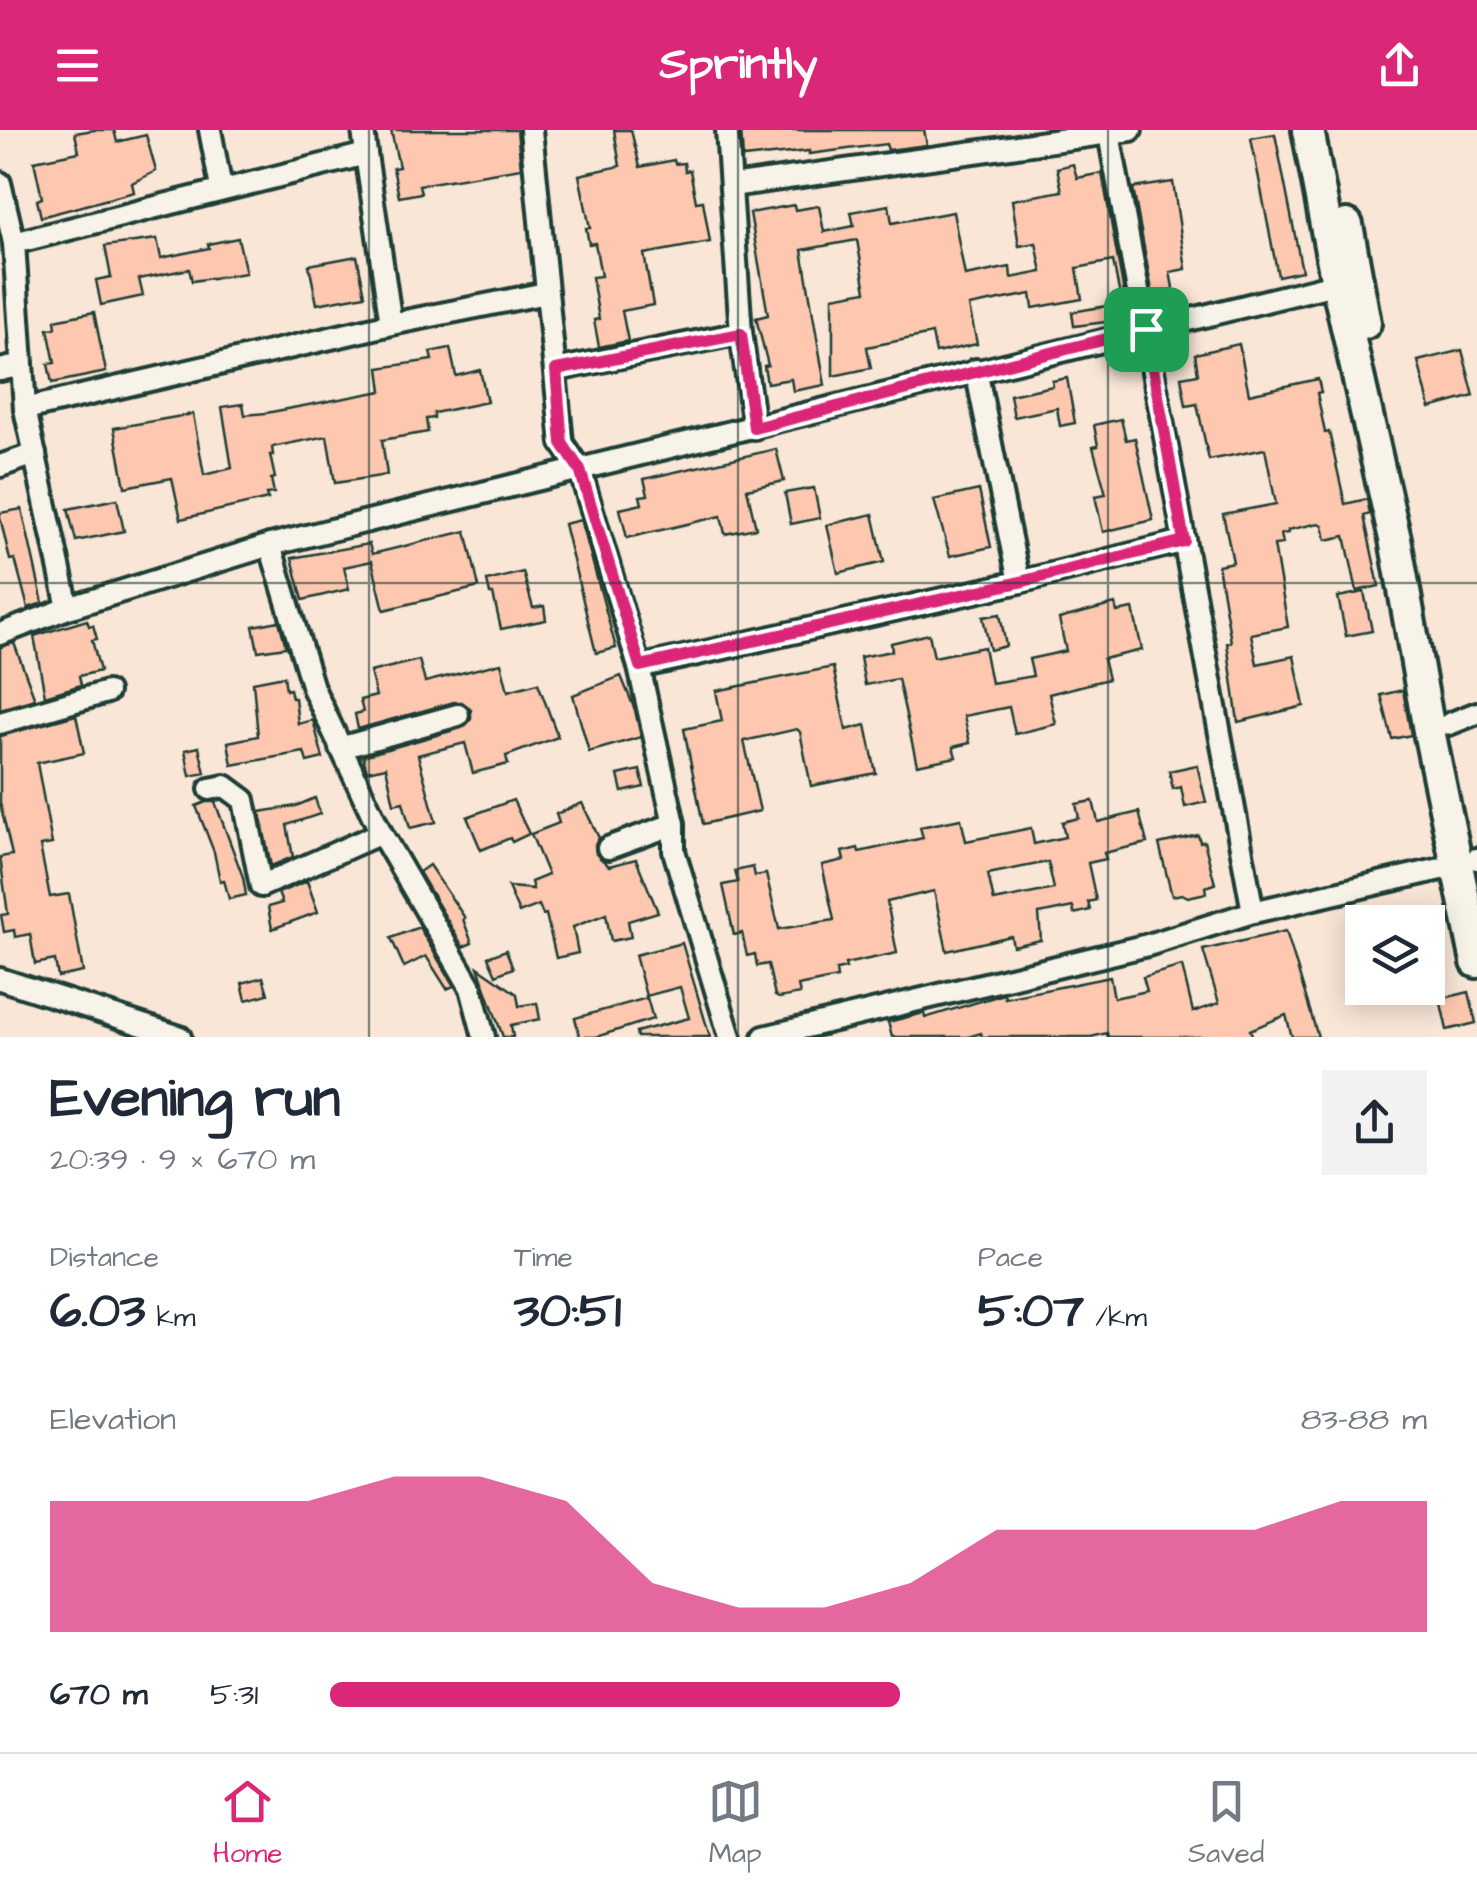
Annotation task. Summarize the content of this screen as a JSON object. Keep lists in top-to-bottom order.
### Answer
{
  "page": {
    "header": "Sprintly",
    "heading": ["Evening run", "20:39 · 9 × 670 m"],
    "stats": [
      ["Distance", "6.03 km"],
      ["Time", "30:51"],
      ["Pace", "5:07 /km"]
    ],
    "chart": ["Elevation", "83–88 m"],
    "list": [
      {
        "name": "670 m",
        "note": "5:31"
      }
    ],
    "tabs": ["Home", "Map", "Saved"]
  }
}
